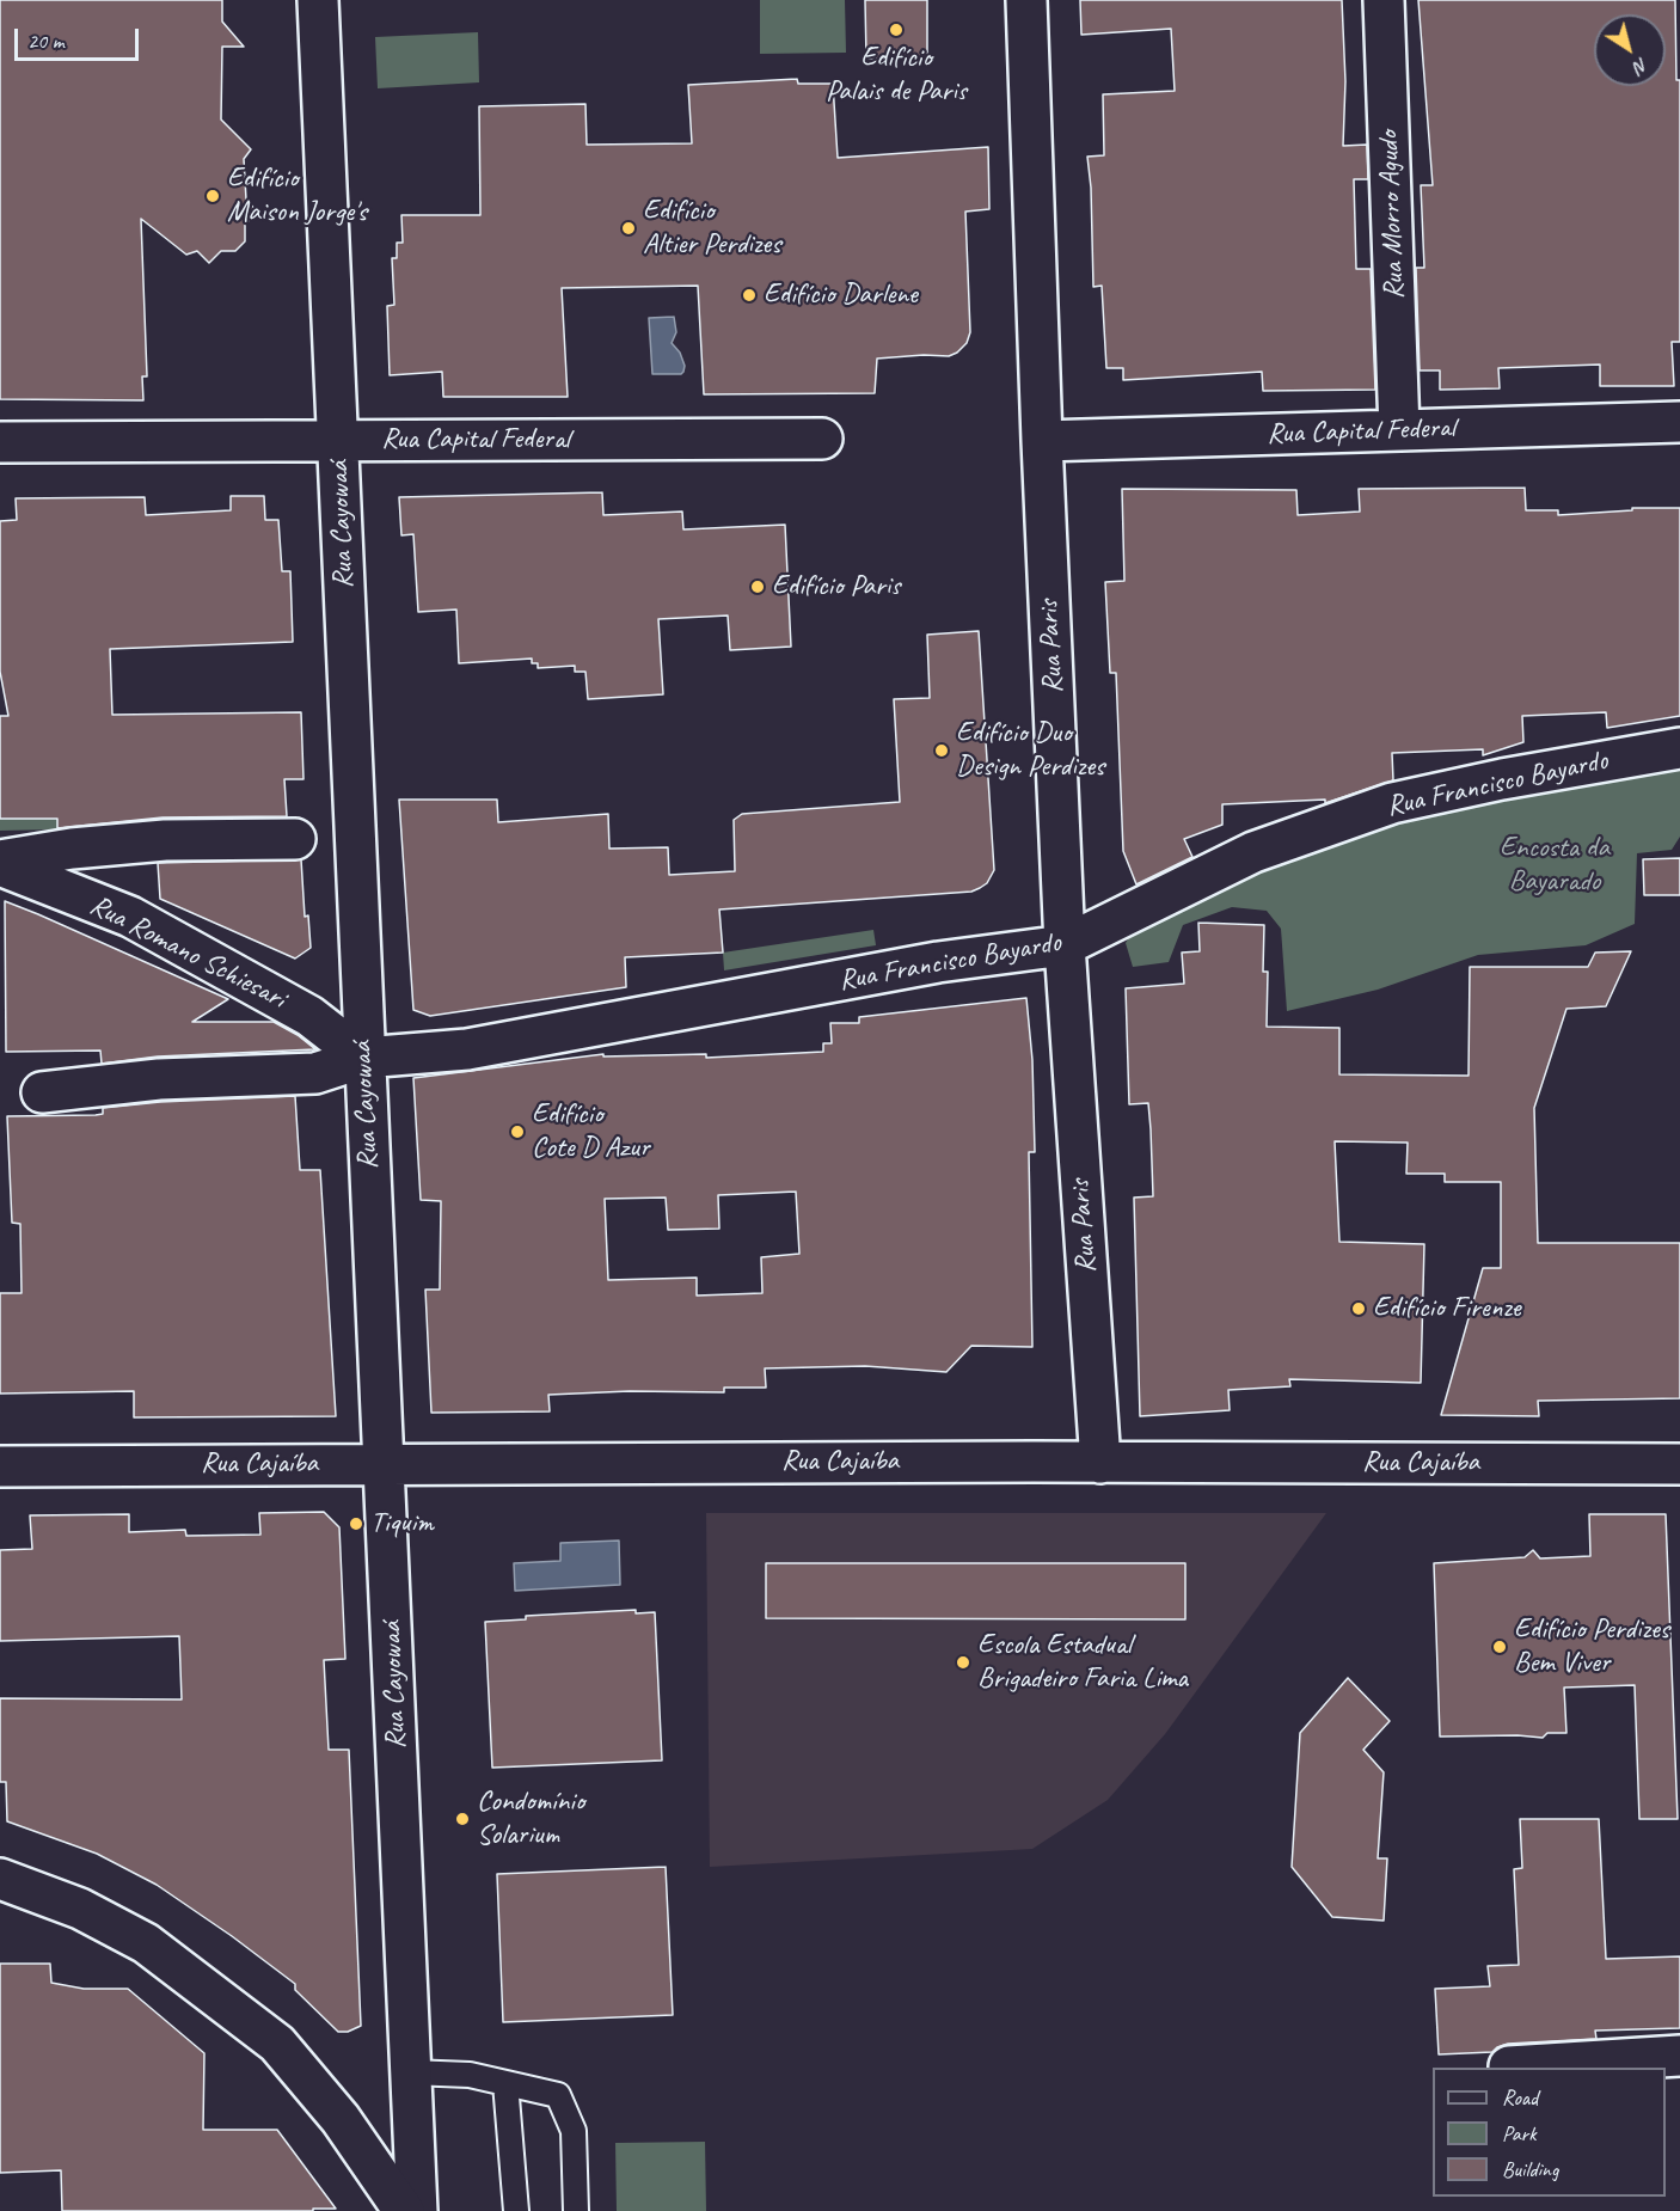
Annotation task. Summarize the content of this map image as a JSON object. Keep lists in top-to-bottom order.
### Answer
{
  "streets": {
    "street": [
      "Rua Morro Agudo",
      "Rua Capital Federal",
      "Rua Cayowaá",
      "Rua Paris",
      "Rua Francisco Bayardo",
      "Rua Romano Schiesari",
      "Rua Cajaíba"
    ]
  },
  "crossings": [
    ["Rua Morro Agudo", "Rua Capital Federal"],
    ["Rua Capital Federal", "Rua Cayowaá"],
    ["Rua Capital Federal", "Rua Paris"],
    ["Rua Cayowaá", "Rua Francisco Bayardo"],
    ["Rua Cayowaá", "Rua Romano Schiesari"],
    ["Rua Cayowaá", "Rua Cajaíba"],
    ["Rua Paris", "Rua Francisco Bayardo"],
    ["Rua Paris", "Rua Cajaíba"],
    ["Rua Francisco Bayardo", "Rua Romano Schiesari"]
  ],
  "parks": ["Encosta da Bayarado"],
  "places": [
    "Edifício Palais de Paris",
    "Edifício Maison Jorge's",
    "Edifício Altier Perdizes",
    "Edifício Darlene",
    "Edifício Paris",
    "Edifício Duo Design Perdizes",
    "Edifício Cote D Azur",
    "Edifício Firenze",
    "Tiquim",
    "Edifício Perdizes Bem Viver",
    "Escola Estadual Brigadeiro Faria Lima",
    "Condomínio Solarium"
  ],
  "legend": ["Road", "Park", "Building"],
  "scale_bar": "20 m",
  "north": "bottom right"
}
